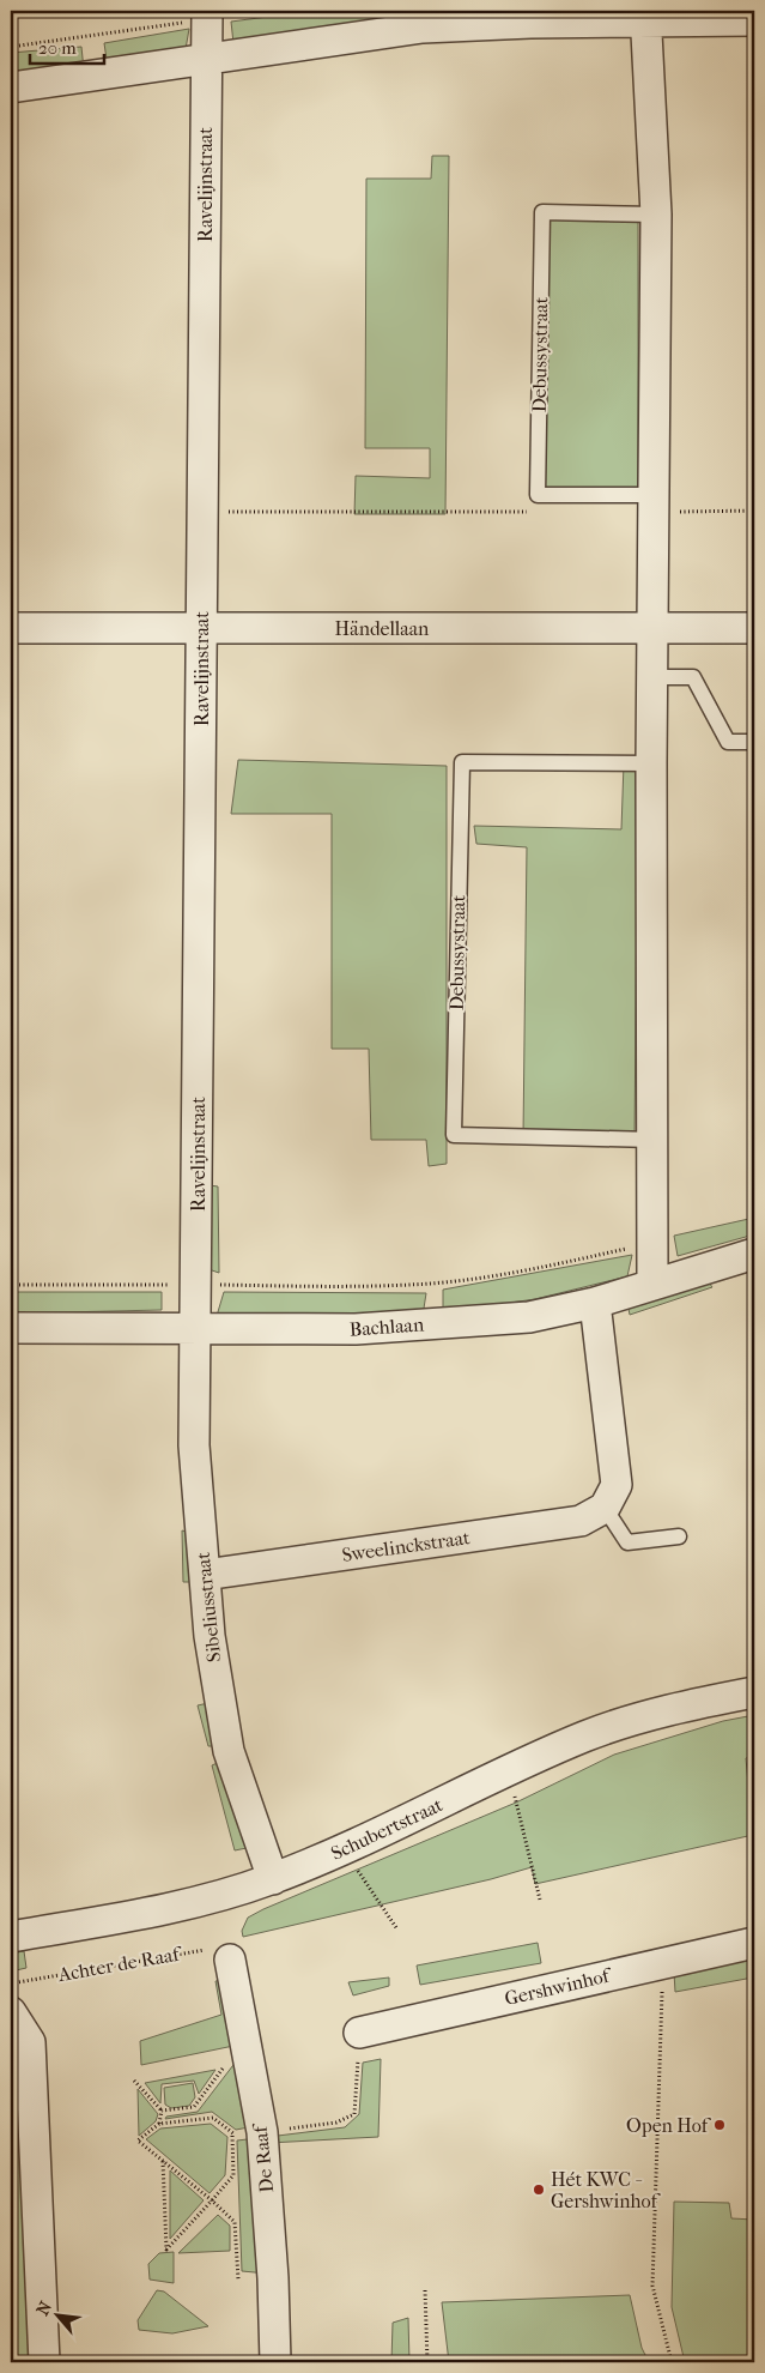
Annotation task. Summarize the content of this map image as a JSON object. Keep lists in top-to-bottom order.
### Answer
{
  "streets": {
    "street": [
      "Ravelijnstraat",
      "Händellaan",
      "Bachlaan",
      "Sweelinckstraat",
      "Sibeliusstraat",
      "Schubertstraat",
      "Gershwinhof",
      "De Raaf"
    ],
    "lane": ["Debussystraat"],
    "path": ["Achter de Raaf"]
  },
  "crossings": [
    ["Ravelijnstraat", "Händellaan"],
    ["Ravelijnstraat", "Bachlaan"],
    ["Ravelijnstraat", "Sibeliusstraat"],
    ["Bachlaan", "Sibeliusstraat"],
    ["Sweelinckstraat", "Sibeliusstraat"],
    ["Sibeliusstraat", "Schubertstraat"],
    ["Achter de Raaf", "De Raaf"]
  ],
  "places": ["Open Hof", "Hét KWC - Gershwinhof"],
  "scale_bar": "20 m",
  "north": "top left"
}
